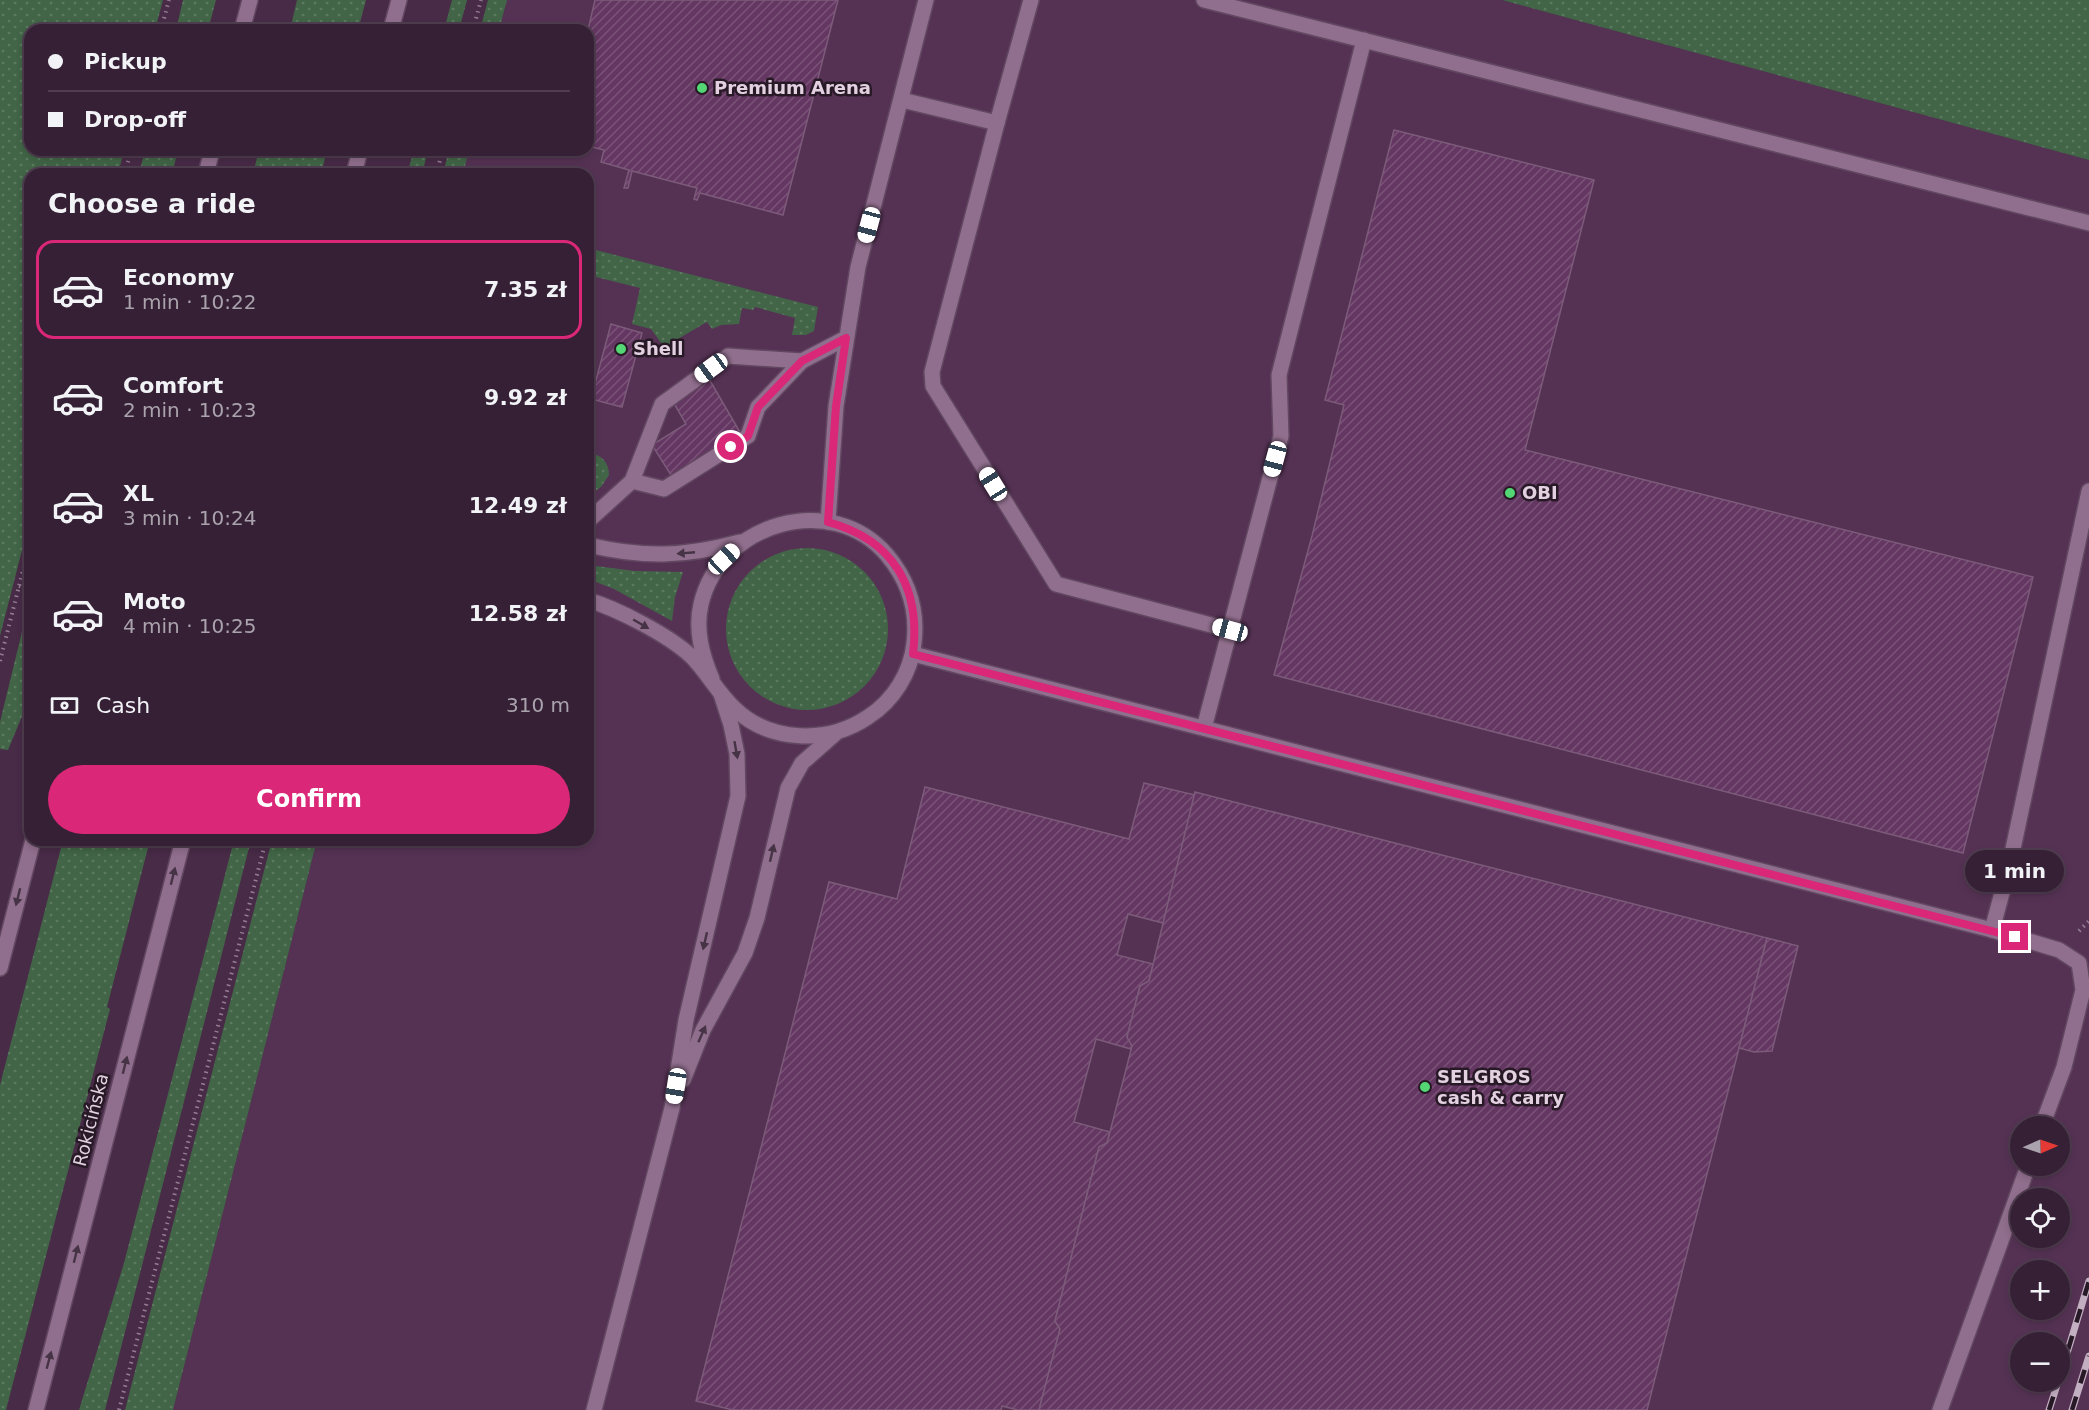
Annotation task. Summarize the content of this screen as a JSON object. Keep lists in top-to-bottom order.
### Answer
{
  "streets": {
    "street": ["Rokicińska"]
  },
  "one_way": ["Rokicińska"],
  "places": [
    "Premium Arena",
    "Shell",
    "OBI",
    "SELGROS cash & carry"
  ],
  "north": "right",
  "page": {
    "banner": ["Pickup", "Drop-off"],
    "heading": "Choose a ride",
    "list": [
      {
        "name": "Economy",
        "note": "1 min · 10:22",
        "value": "7.35 zł"
      },
      {
        "name": "Comfort",
        "note": "2 min · 10:23",
        "value": "9.92 zł"
      },
      {
        "name": "XL",
        "note": "3 min · 10:24",
        "value": "12.49 zł"
      },
      {
        "name": "Moto",
        "note": "4 min · 10:25",
        "value": "12.58 zł"
      }
    ],
    "pay": ["Cash", "310 m"],
    "buttons": "Confirm",
    "bubble": "1 min",
    "map_buttons": ["+", "−"]
  }
}
